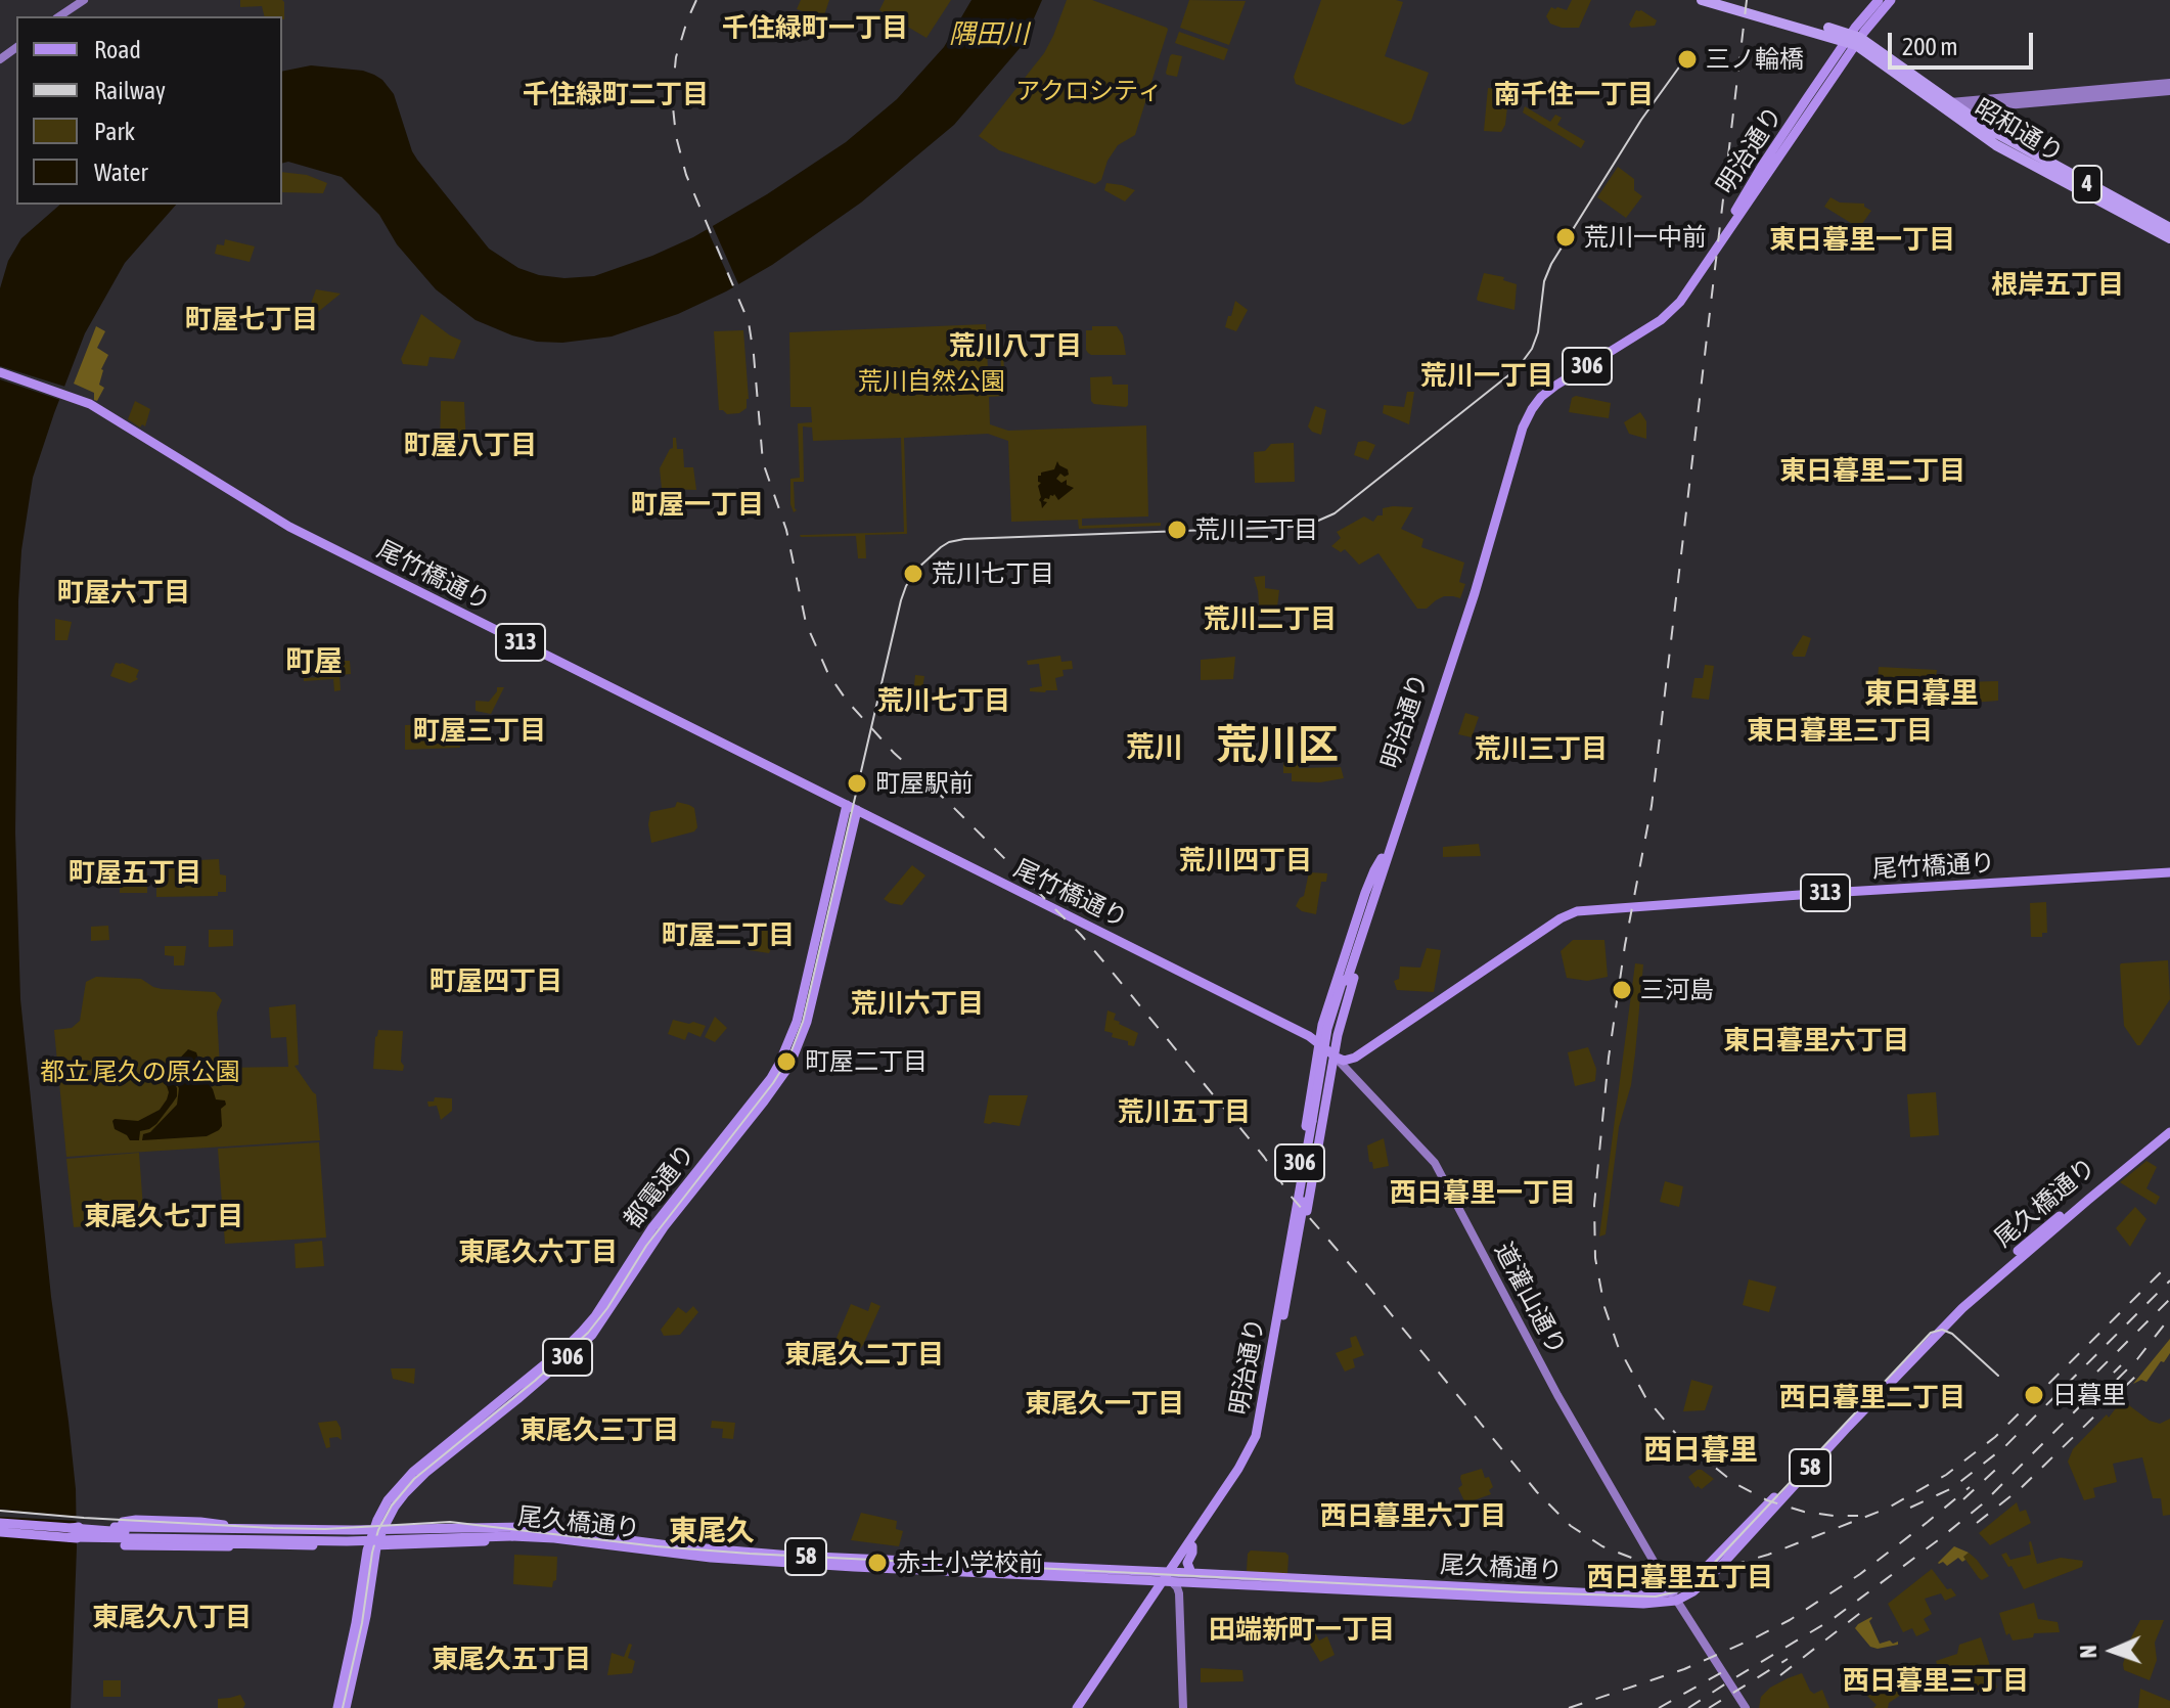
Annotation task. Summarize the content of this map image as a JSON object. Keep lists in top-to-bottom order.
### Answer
{
  "streets": {
    "highway": ["昭和通り", "4"],
    "main road": [
      "明治通り",
      "306",
      "尾竹橋通り",
      "313",
      "都電通り",
      "尾久橋通り",
      "道灌山通り",
      "58"
    ]
  },
  "crossings": [
    ["昭和通り", "明治通り"],
    ["昭和通り", "4"],
    ["明治通り", "4"],
    ["明治通り", "306"],
    ["明治通り", "尾久橋通り"],
    ["306", "尾竹橋通り"],
    ["306", "道灌山通り"],
    ["尾竹橋通り", "都電通り"],
    ["尾竹橋通り", "道灌山通り"],
    ["尾久橋通り", "道灌山通り"]
  ],
  "districts": [
    "千住緑町一丁目",
    "千住緑町二丁目",
    "南千住一丁目",
    "東日暮里一丁目",
    "根岸五丁目",
    "町屋七丁目",
    "荒川八丁目",
    "荒川一丁目",
    "町屋八丁目",
    "東日暮里二丁目",
    "町屋一丁目",
    "町屋六丁目",
    "荒川二丁目",
    "町屋",
    "東日暮里",
    "荒川七丁目",
    "町屋三丁目",
    "東日暮里三丁目",
    "荒川区",
    "荒川",
    "荒川三丁目",
    "荒川四丁目",
    "町屋五丁目",
    "町屋二丁目",
    "町屋四丁目",
    "荒川六丁目",
    "東日暮里六丁目",
    "荒川五丁目",
    "西日暮里一丁目",
    "東尾久七丁目",
    "東尾久六丁目",
    "東尾久二丁目",
    "西日暮里二丁目",
    "東尾久一丁目",
    "東尾久三丁目",
    "西日暮里",
    "西日暮里六丁目",
    "東尾久",
    "西日暮里五丁目",
    "東尾久八丁目",
    "田端新町一丁目",
    "東尾久五丁目",
    "西日暮里三丁目"
  ],
  "water": ["隅田川"],
  "parks": ["アクロシティ", "荒川自然公園", "都立 尾久の原公園"],
  "places": [
    "三ノ輪橋",
    "荒川一中前",
    "荒川二丁目",
    "荒川七丁目",
    "町屋駅前",
    "三河島",
    "町屋二丁目",
    "日暮里",
    "赤土小学校前"
  ],
  "legend": [
    "Road",
    "Railway",
    "Park",
    "Water"
  ],
  "scale_bar": "200 m",
  "north": "left"
}
